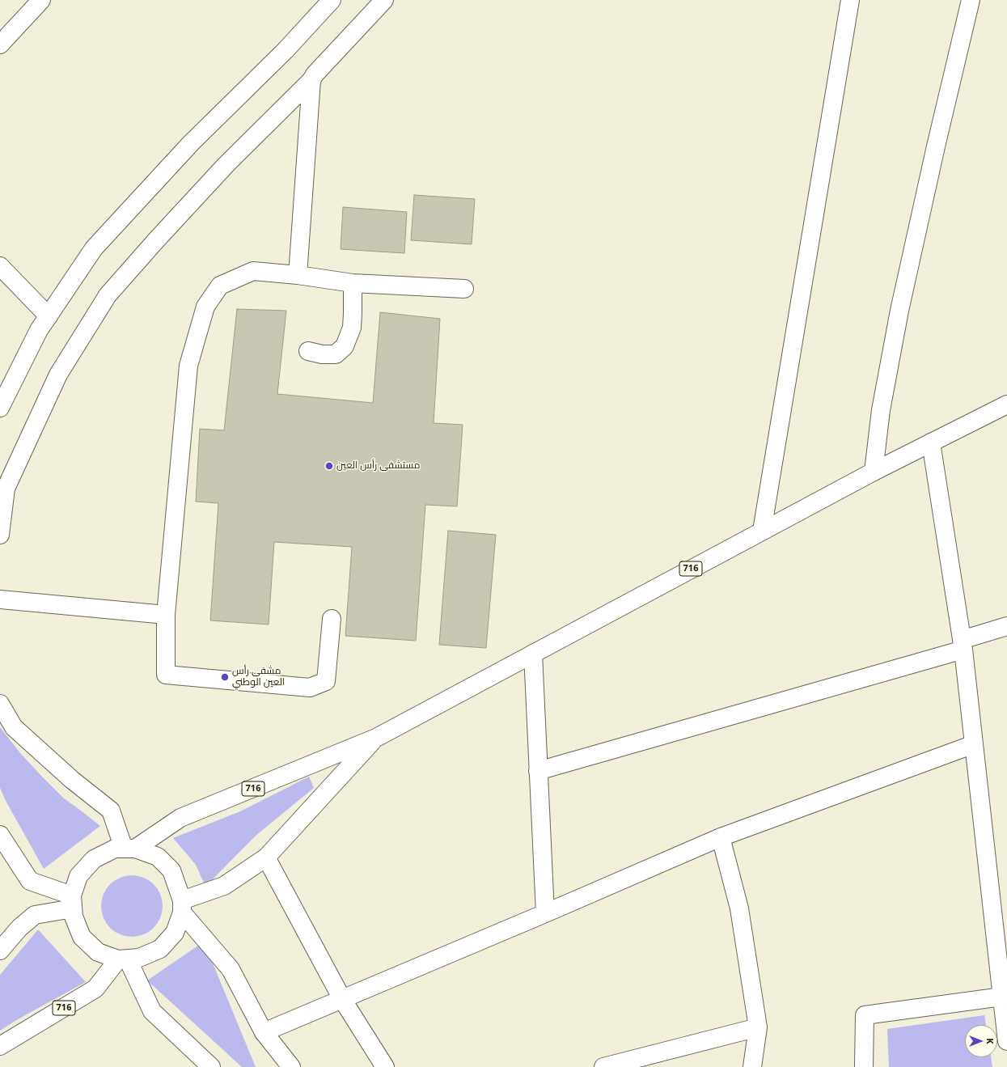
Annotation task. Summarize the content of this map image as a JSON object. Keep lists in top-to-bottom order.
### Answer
{
  "streets": {
    "street": ["716"]
  },
  "places": ["مستشفى رأس العين", "مشفى رأس العين الوطني"],
  "north": "right"
}
